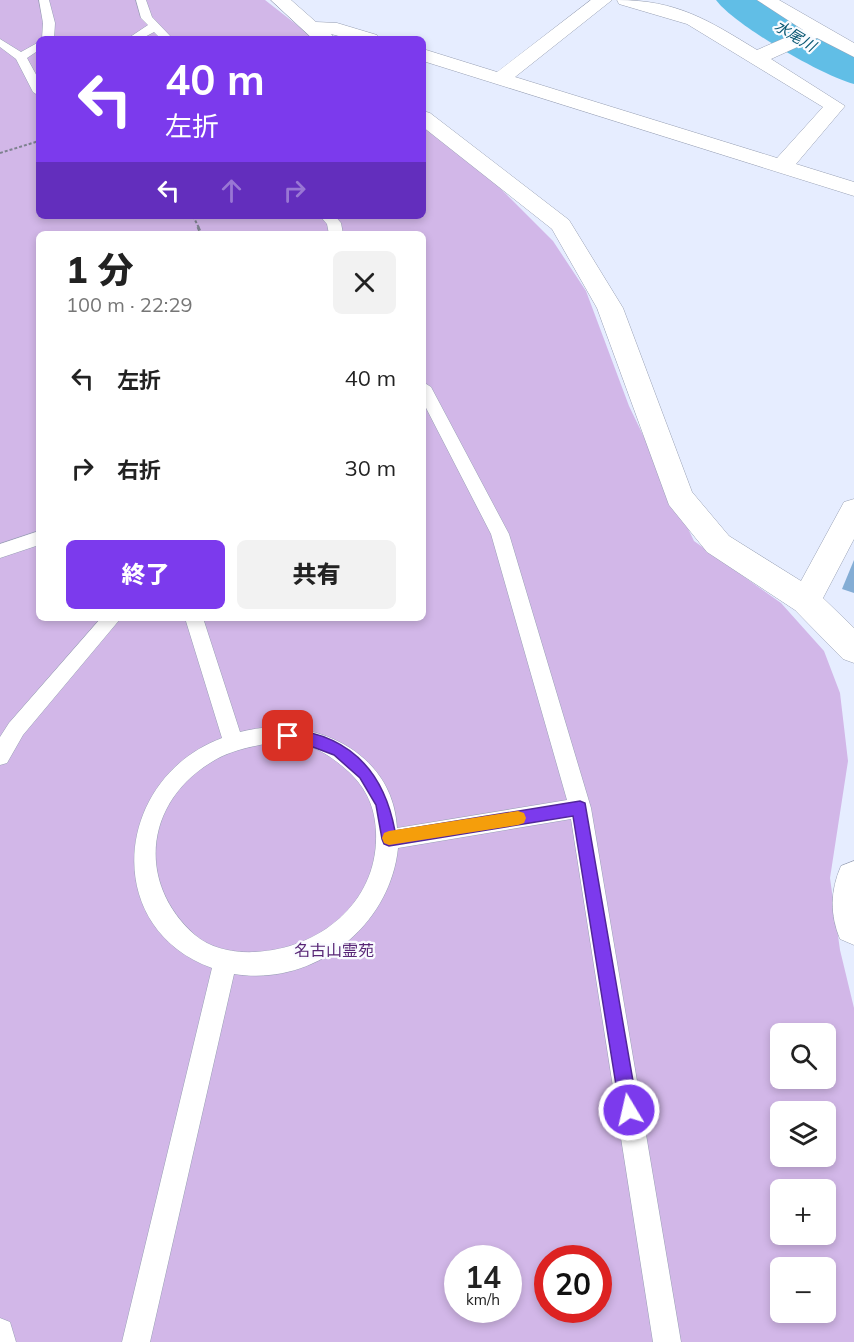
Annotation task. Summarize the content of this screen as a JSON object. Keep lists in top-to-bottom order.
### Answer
{
  "water": ["水尾川"],
  "parks": ["名古山霊苑"],
  "page": {
    "turn": ["40 m", "左折"],
    "heading": ["1 分", "100 m · 22:29"],
    "list": [
      {
        "name": "左折",
        "value": "40 m"
      },
      {
        "name": "右折",
        "value": "30 m"
      }
    ],
    "buttons": ["終了", "共有"],
    "map_buttons": ["+", "−"],
    "speed": "14 km/h",
    "limit": "20"
  }
}
